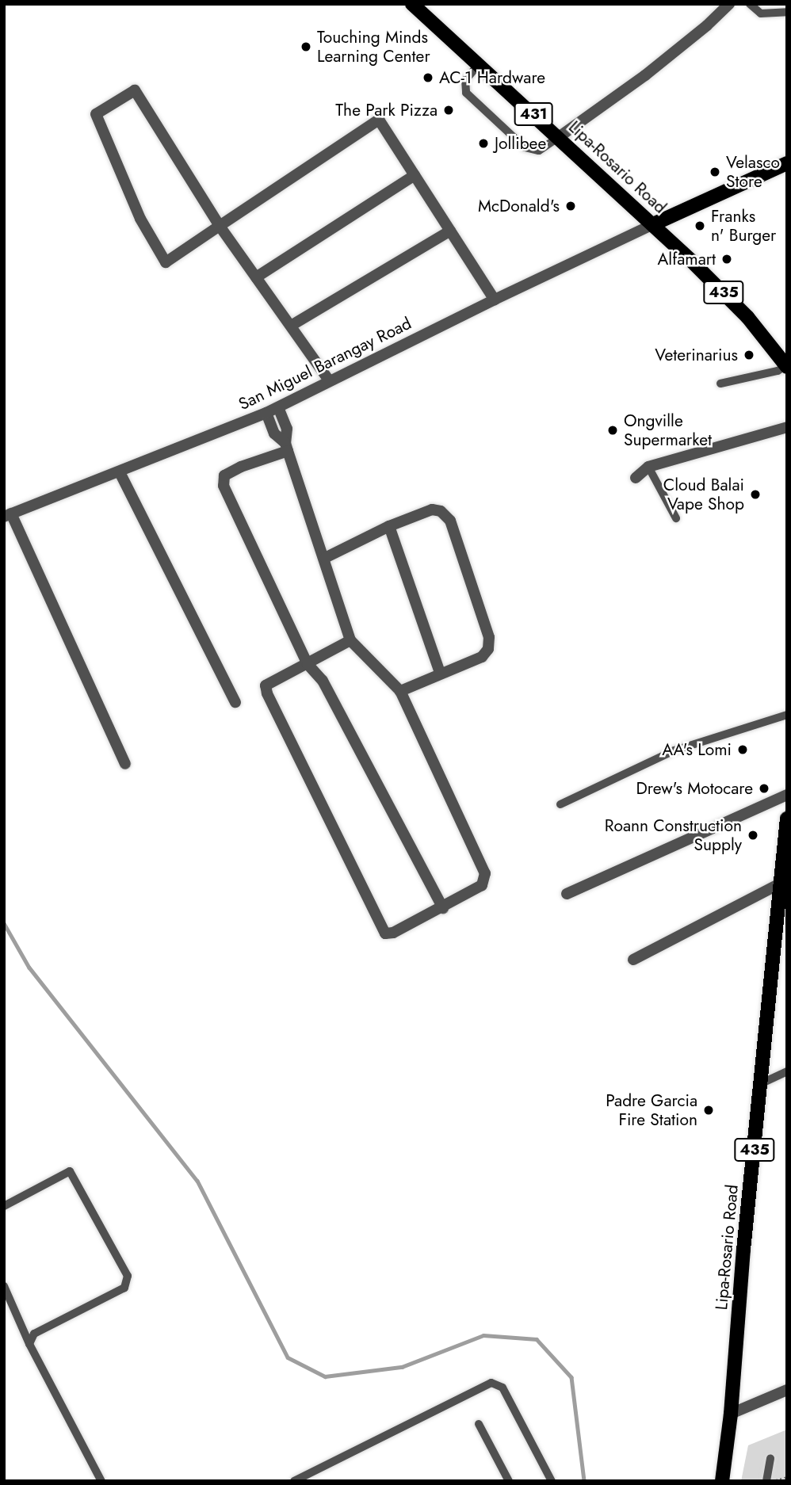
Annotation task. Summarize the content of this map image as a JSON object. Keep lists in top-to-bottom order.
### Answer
{
  "streets": {
    "main road": ["431", "Lipa-Rosario Road", "435"],
    "street": ["San Miguel Barangay Road"]
  },
  "crossings": [
    ["Lipa-Rosario Road", "San Miguel Barangay Road"]
  ],
  "places": [
    "Touching Minds Learning Center",
    "AC-1 Hardware",
    "The Park Pizza",
    "Jollibee",
    "Velasco Store",
    "McDonald's",
    "Franks n' Burger",
    "Alfamart",
    "Veterinarius",
    "Ongville Supermarket",
    "Cloud Balai Vape Shop",
    "AA's Lomi",
    "Drew's Motocare",
    "Roann Construction Supply",
    "Padre Garcia Fire Station"
  ]
}
